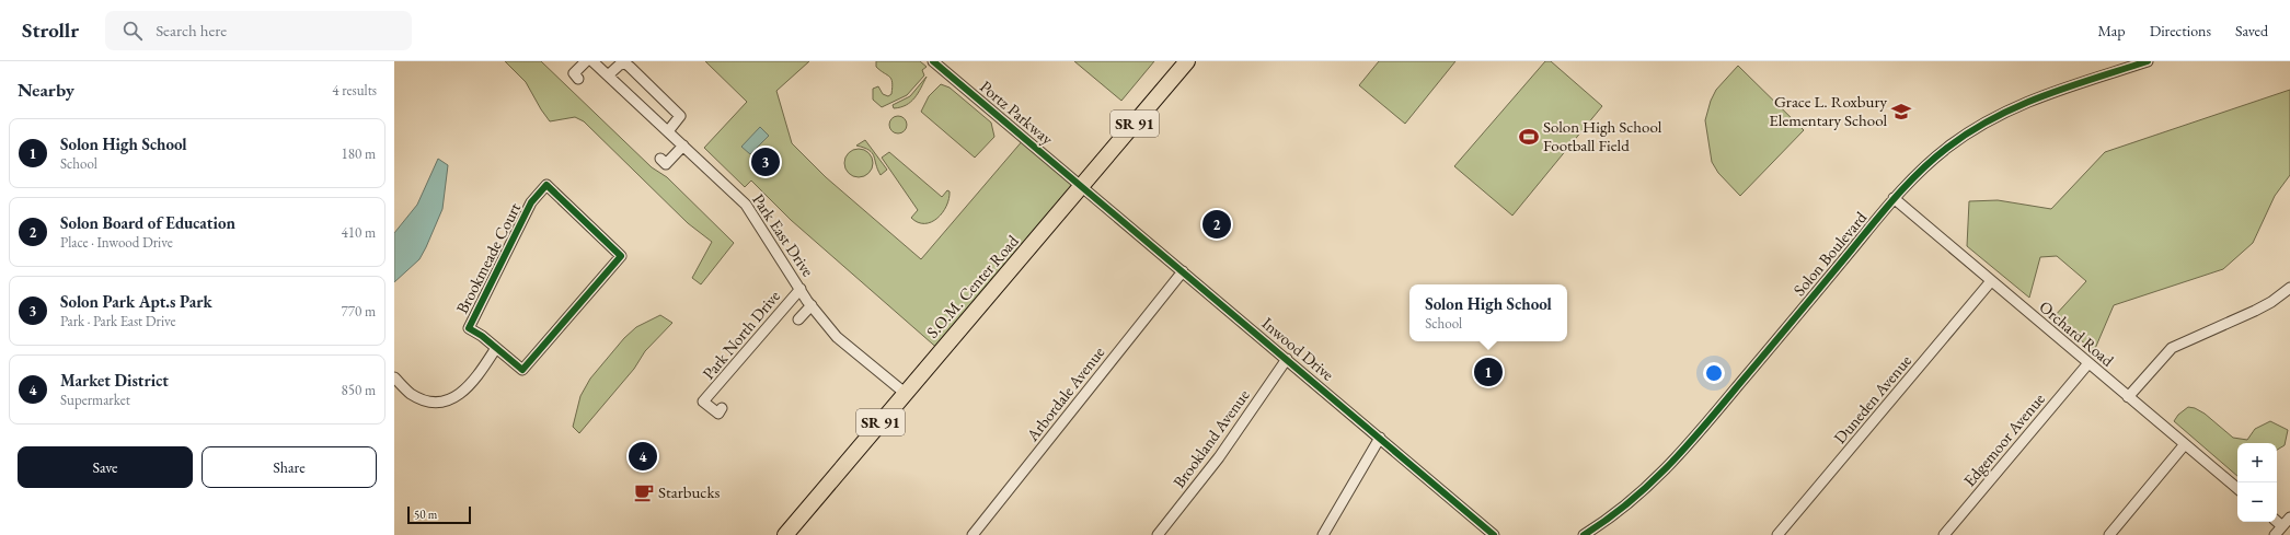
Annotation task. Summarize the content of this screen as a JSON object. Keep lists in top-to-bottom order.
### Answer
{
  "streets": {
    "main road": ["SR 91", "S.O.M. Center Road"],
    "street": [
      "Portz Parkway",
      "Park East Drive",
      "Solon Boulevard",
      "Brookmeade Court",
      "Orchard Road",
      "Park North Drive",
      "Inwood Drive",
      "Arbordale Avenue",
      "Duneden Avenue",
      "Brookland Avenue",
      "Edgemoor Avenue"
    ]
  },
  "crossings": [
    ["Portz Parkway", "S.O.M. Center Road"],
    ["Portz Parkway", "Inwood Drive"],
    ["Park East Drive", "S.O.M. Center Road"],
    ["Park East Drive", "Park North Drive"],
    ["Solon Boulevard", "Orchard Road"],
    ["S.O.M. Center Road", "Inwood Drive"],
    ["Orchard Road", "Duneden Avenue"],
    ["Orchard Road", "Edgemoor Avenue"],
    ["Inwood Drive", "Arbordale Avenue"],
    ["Inwood Drive", "Brookland Avenue"]
  ],
  "places": {
    "school or university": ["Grace L. Roxbury Elementary School"],
    "sports": ["Solon High School Football Field"],
    "cafe": ["Starbucks"]
  },
  "scale_bar": "50 m",
  "page": {
    "header": "Strollr",
    "search": "Search here",
    "nav": ["Map", "Directions", "Saved"],
    "heading": ["Nearby", "4 results"],
    "list": [
      {
        "mark": "1",
        "name": "Solon High School",
        "note": "School",
        "value": "180 m"
      },
      {
        "mark": "2",
        "name": "Solon Board of Education",
        "note": "Place · Inwood Drive",
        "value": "410 m"
      },
      {
        "mark": "3",
        "name": "Solon Park Apt.s Park",
        "note": "Park · Park East Drive",
        "value": "770 m"
      },
      {
        "mark": "4",
        "name": "Market District",
        "note": "Supermarket",
        "value": "850 m"
      }
    ],
    "pins": [
      "3",
      "2",
      "1",
      "4"
    ],
    "popup": ["Solon High School", "School"],
    "buttons": ["Save", "Share"],
    "map_buttons": ["+", "−"],
    "scale": "50 m"
  }
}
